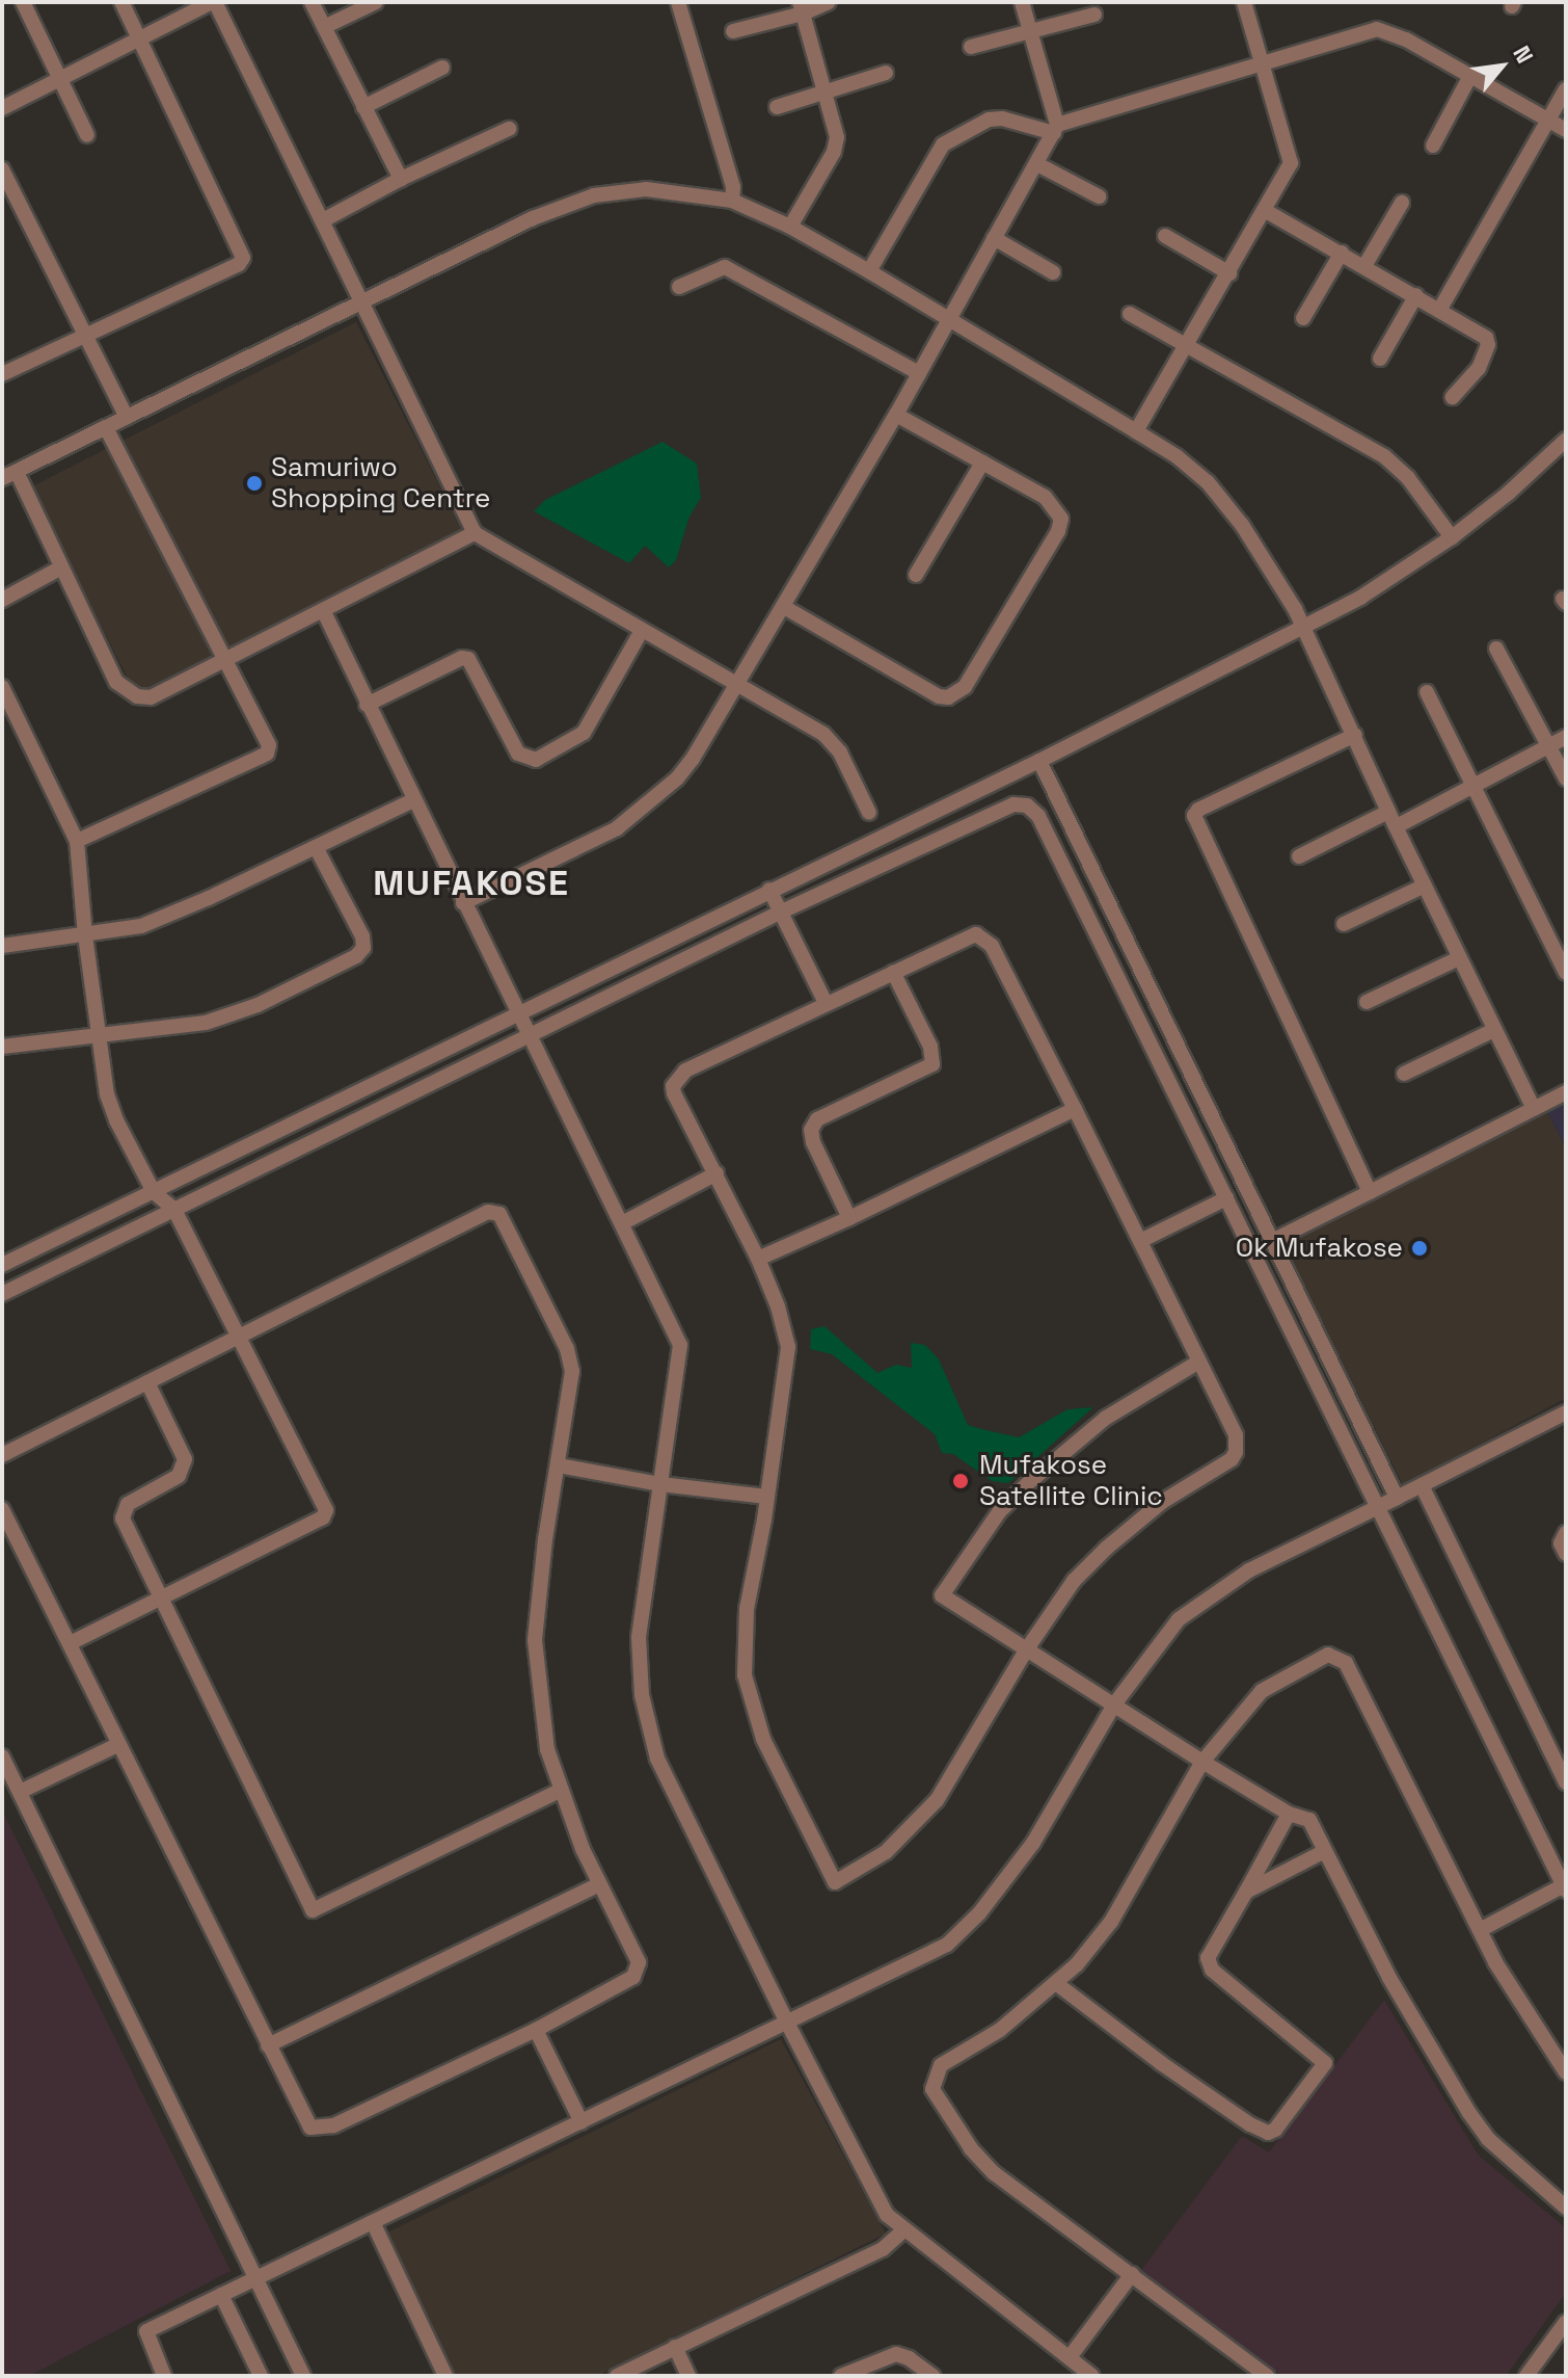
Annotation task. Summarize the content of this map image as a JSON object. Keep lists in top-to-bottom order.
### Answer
{
  "districts": ["MUFAKOSE"],
  "places": ["Samuriwo Shopping Centre", "Ok Mufakose", "Mufakose Satellite Clinic"],
  "north": "top right"
}
